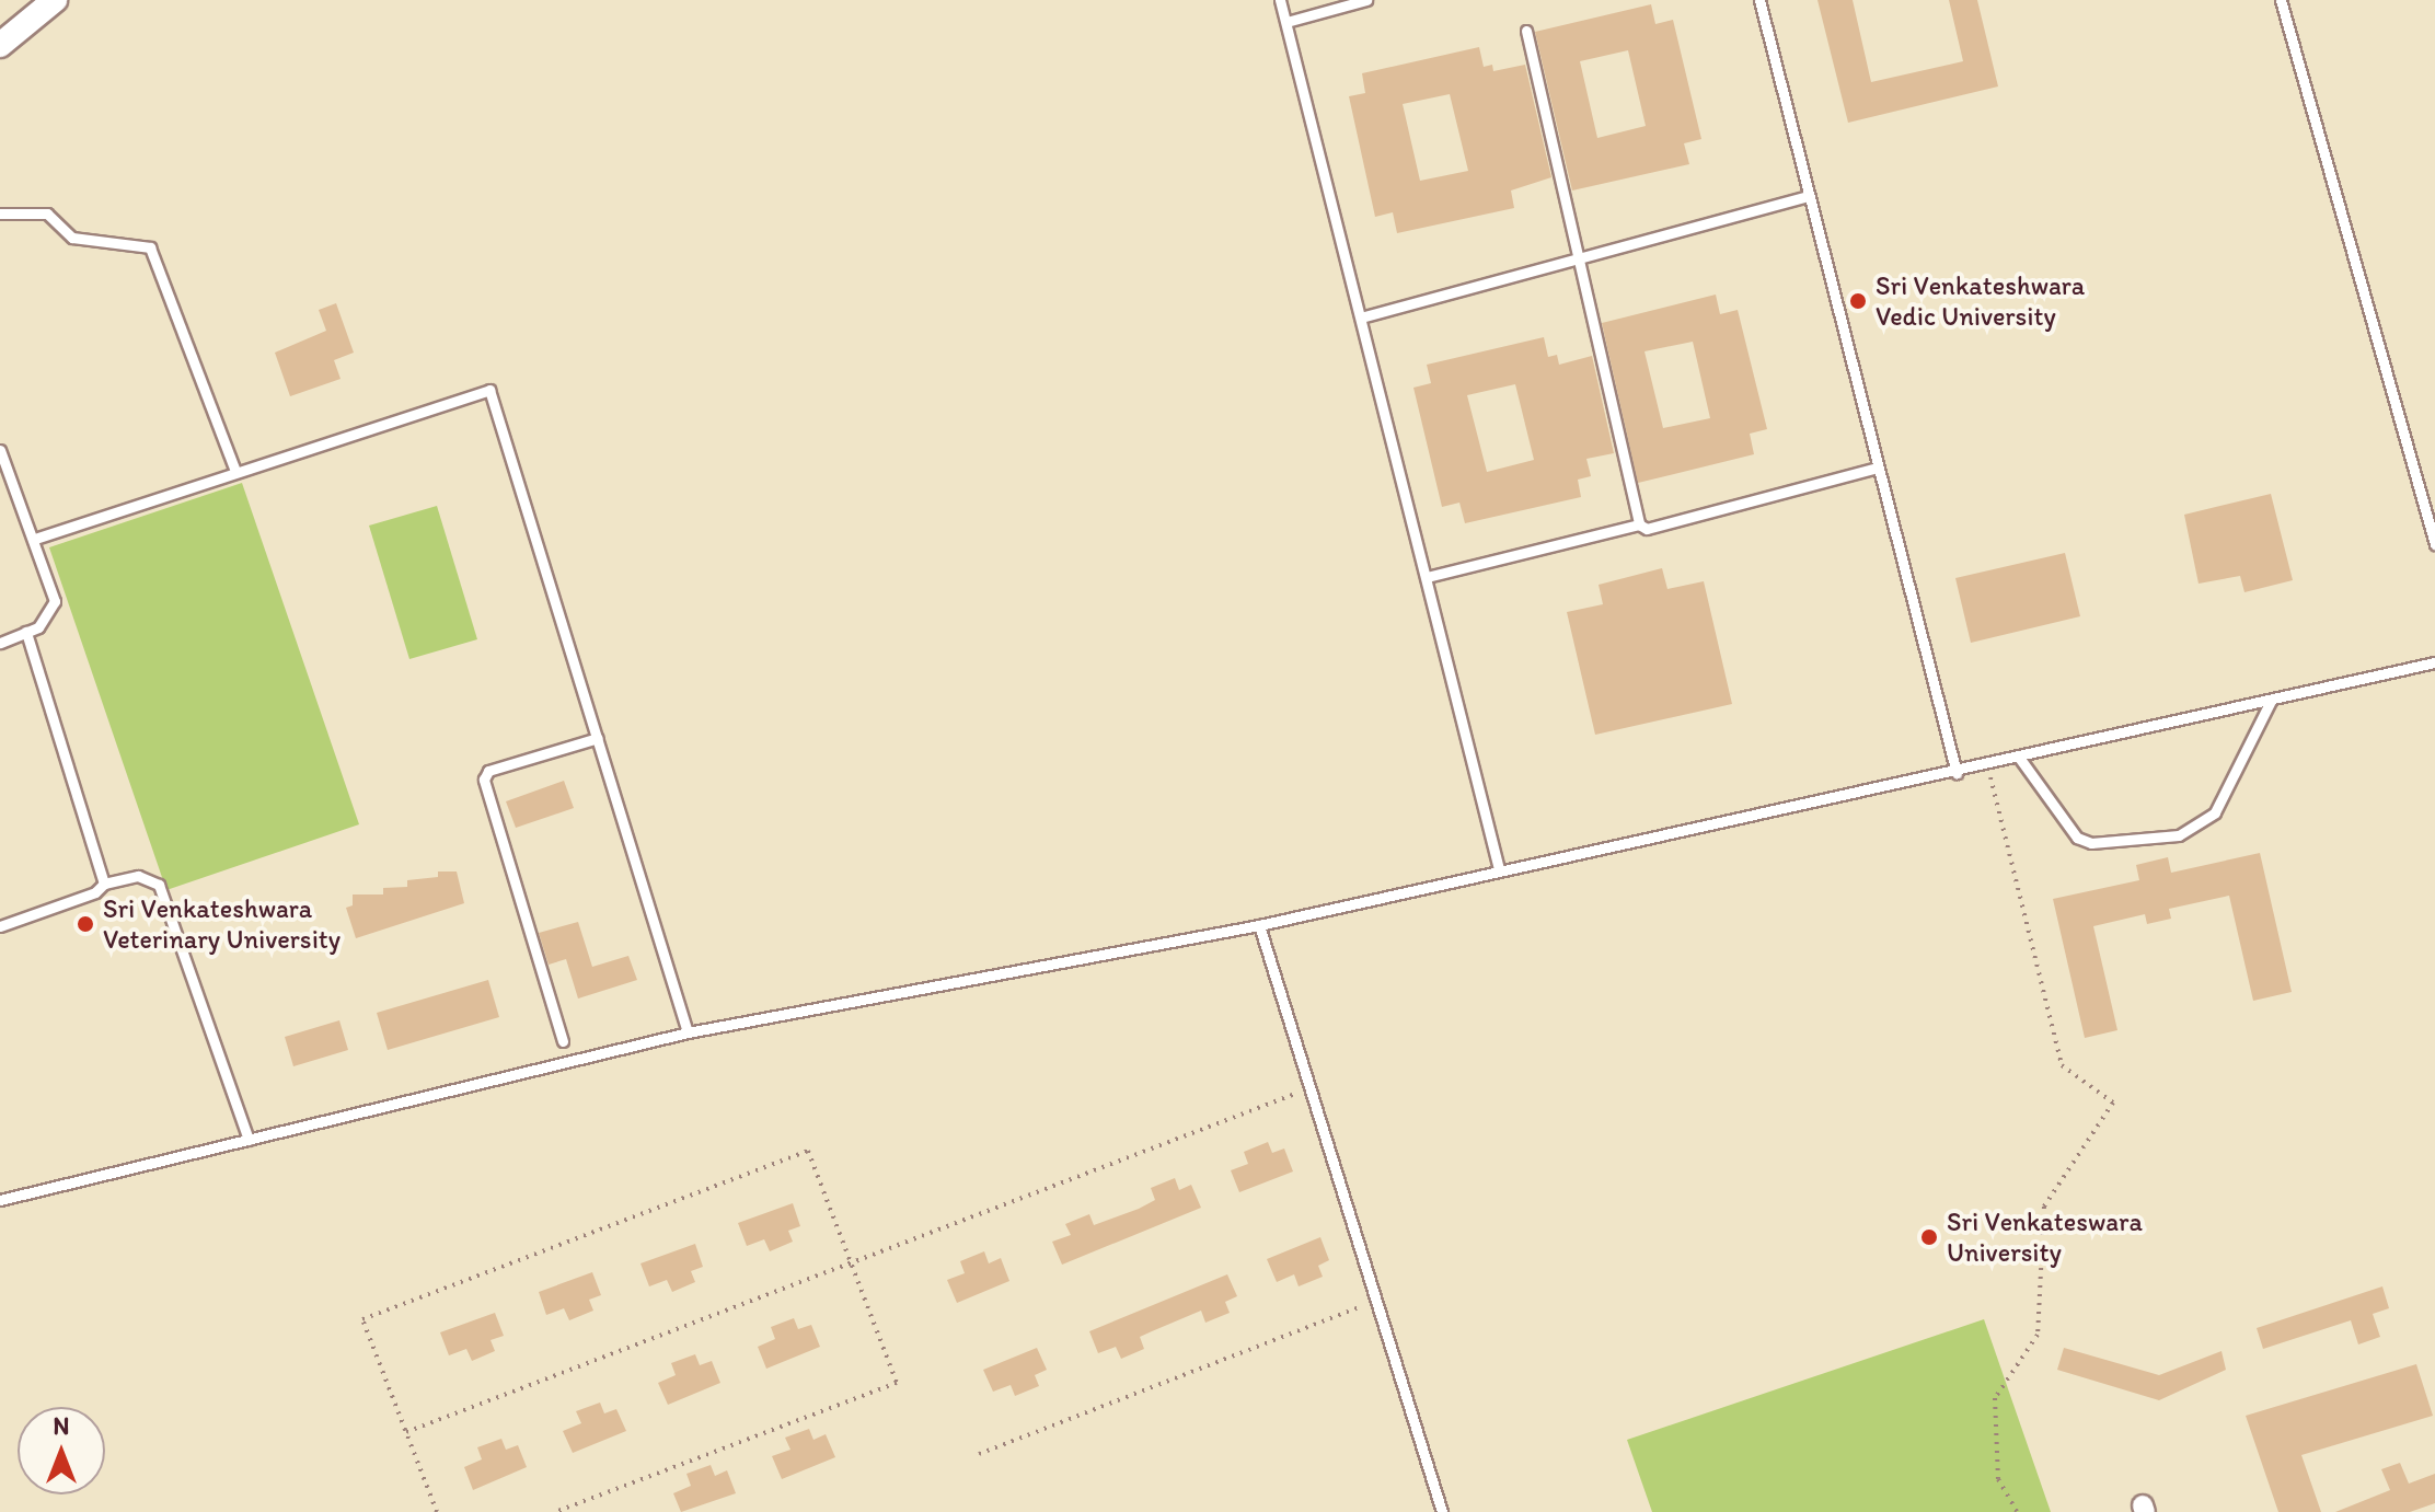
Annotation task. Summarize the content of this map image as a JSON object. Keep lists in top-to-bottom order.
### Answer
{
  "places": ["Sri Venkateshwara Vedic University", "Sri Venkateshwara Veterinary University", "Sri Venkateswara University"],
  "north": "top"
}
